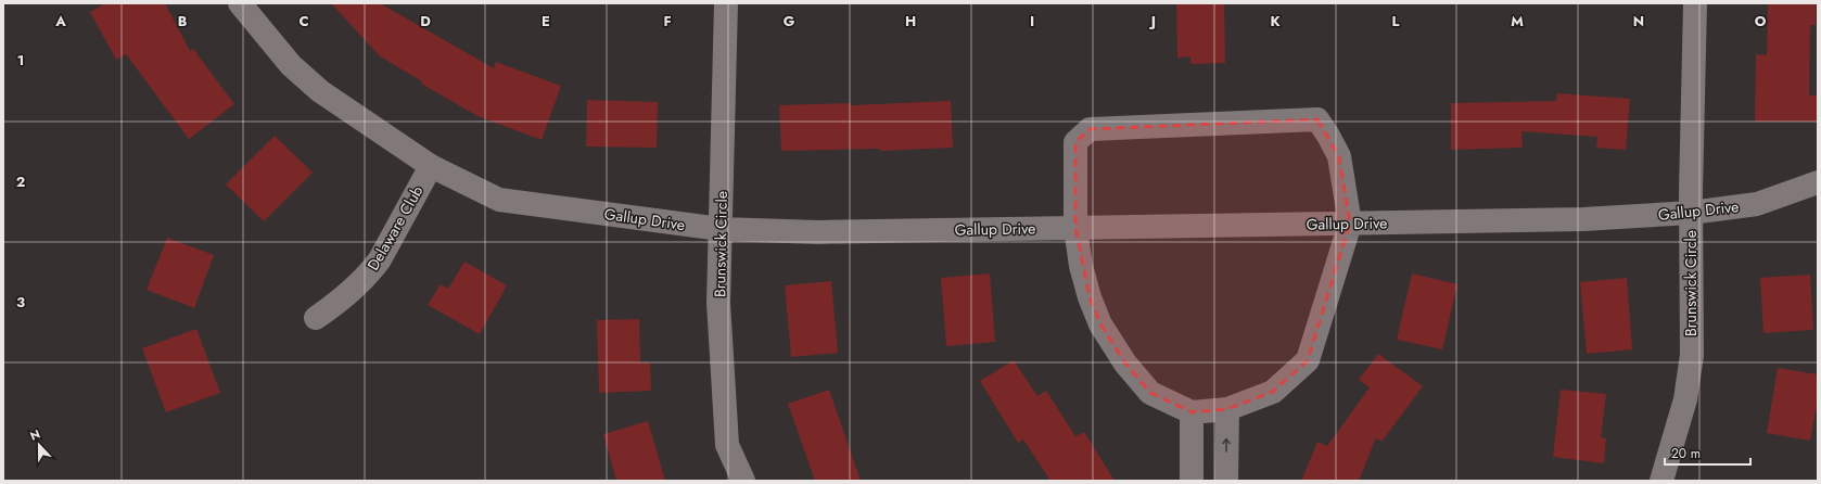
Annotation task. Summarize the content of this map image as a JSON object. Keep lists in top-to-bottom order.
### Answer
{
  "streets": {
    "street": ["Gallup Drive", "Delaware Club", "Brunswick Circle"]
  },
  "crossings": [
    ["Gallup Drive", "Delaware Club"],
    ["Gallup Drive", "Brunswick Circle"]
  ],
  "scale_bar": "20 m",
  "north": "top",
  "grid": {
    "columns": [
      "A",
      "B",
      "C",
      "D",
      "E",
      "F",
      "G",
      "H",
      "I",
      "J",
      "K",
      "L",
      "M",
      "N",
      "O"
    ],
    "rows": ["1", "2", "3"]
  }
}
